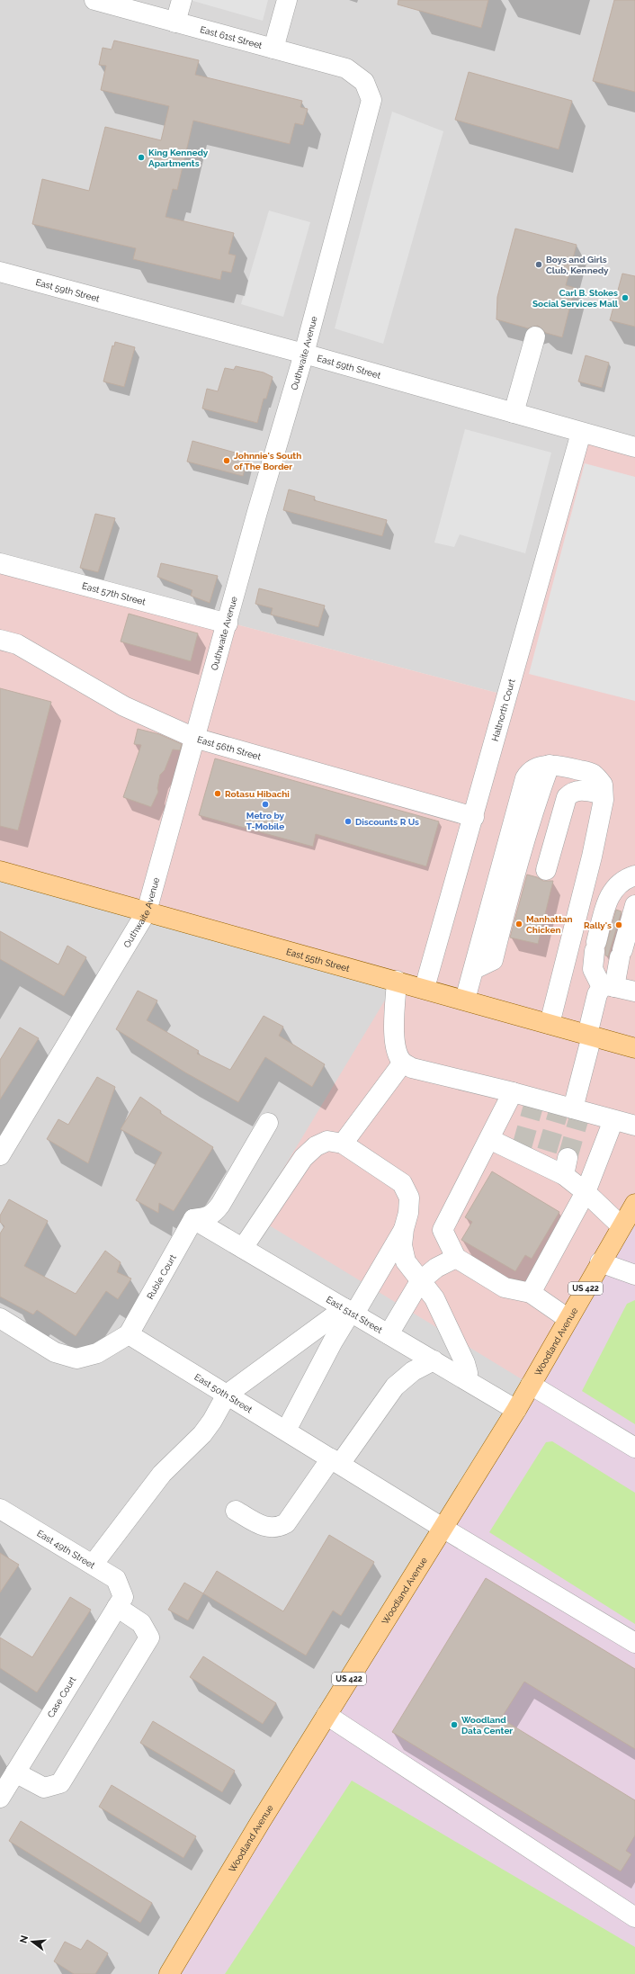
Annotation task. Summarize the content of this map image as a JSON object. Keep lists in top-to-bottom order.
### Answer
{
  "streets": {
    "main road": ["East 55th Street", "US 422", "Woodland Avenue"],
    "street": [
      "East 61st Street",
      "East 59th Street",
      "Outhwaite Avenue",
      "East 57th Street",
      "Haltnorth Court",
      "East 56th Street",
      "Ruble Court",
      "East 51st Street",
      "East 50th Street",
      "East 49th Street",
      "Case Court"
    ]
  },
  "crossings": [
    ["East 61st Street", "Outhwaite Avenue"],
    ["East 59th Street", "Outhwaite Avenue"],
    ["East 59th Street", "Haltnorth Court"],
    ["Outhwaite Avenue", "East 57th Street"],
    ["Outhwaite Avenue", "East 56th Street"],
    ["Outhwaite Avenue", "East 55th Street"],
    ["Haltnorth Court", "East 56th Street"],
    ["Haltnorth Court", "East 55th Street"],
    ["Ruble Court", "East 51st Street"],
    ["Ruble Court", "East 50th Street"],
    ["East 51st Street", "Woodland Avenue"],
    ["Woodland Avenue", "East 50th Street"],
    ["East 49th Street", "Case Court"]
  ],
  "places": [
    "King Kennedy Apartments",
    "Boys and Girls Club, Kennedy",
    "Carl B. Stokes Social Services Mall",
    "Johnnie's South of The Border",
    "Rotasu Hibachi",
    "Metro by T-Mobile",
    "Discounts R Us",
    "Manhattan Chicken",
    "Rally's",
    "Woodland Data Center"
  ],
  "north": "left"
}
